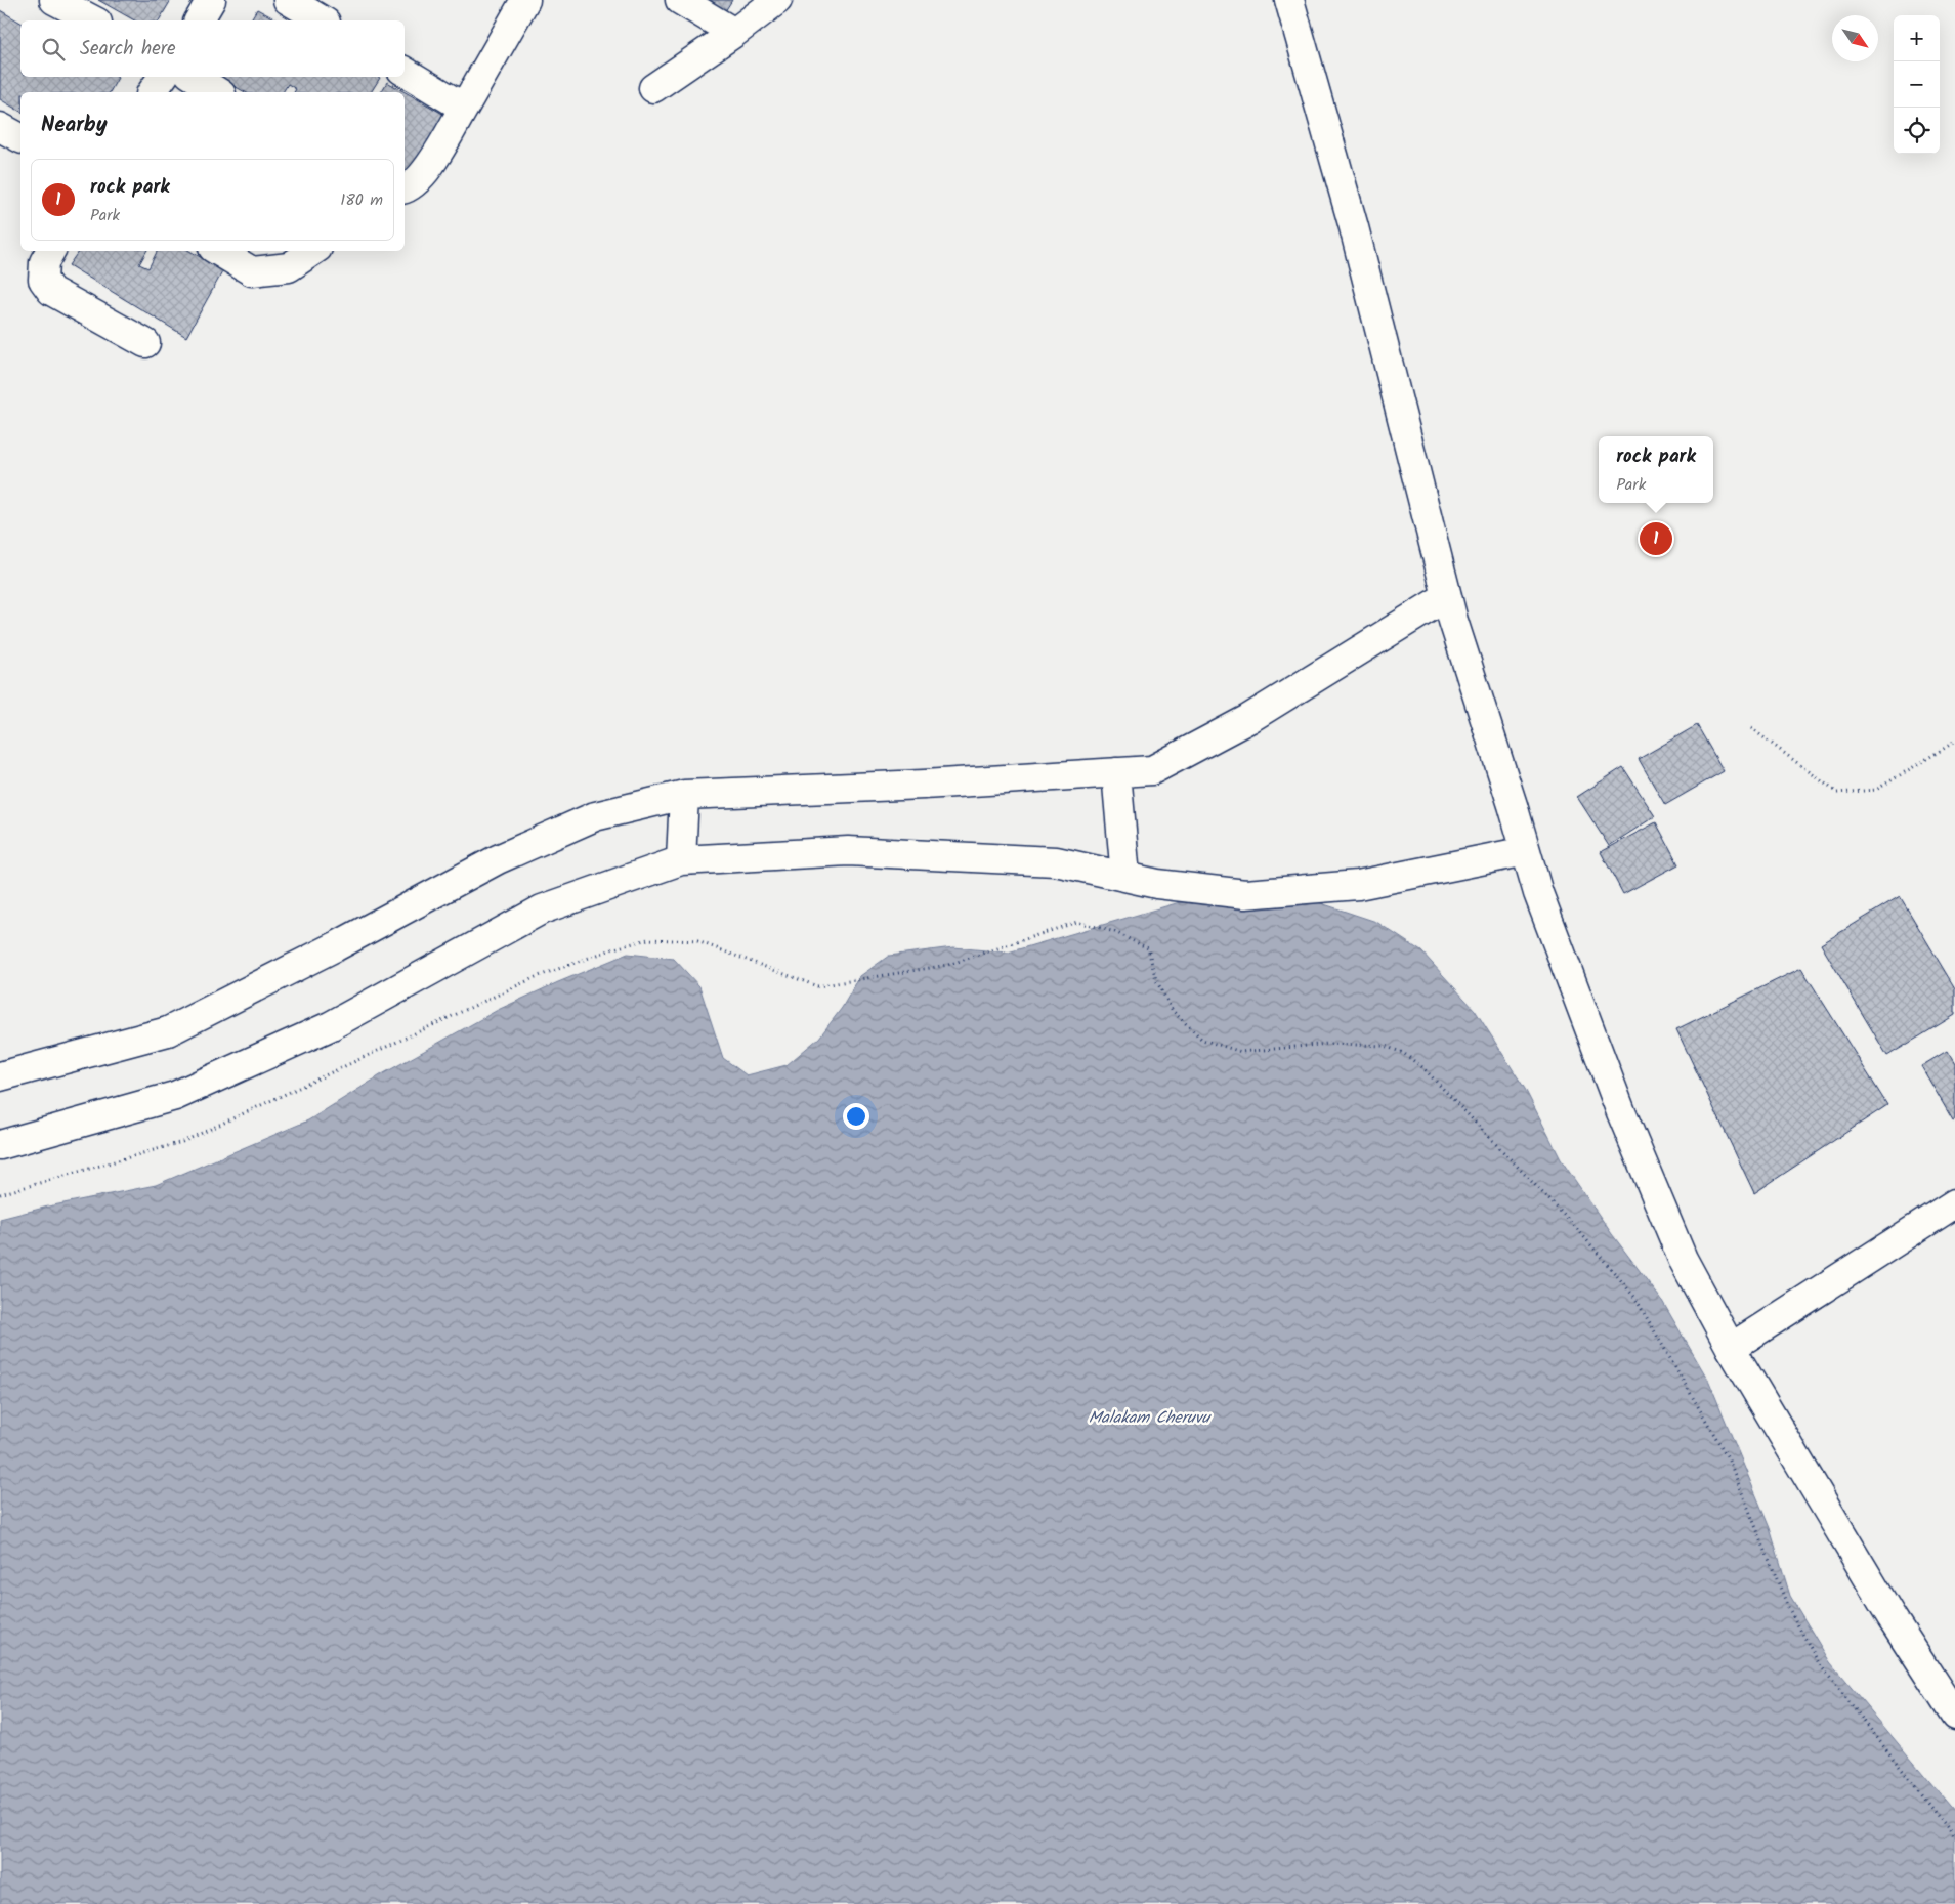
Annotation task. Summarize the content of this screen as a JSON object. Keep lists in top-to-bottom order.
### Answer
{
  "water": ["Malakam Cheruvu"],
  "north": "bottom right",
  "page": {
    "map_buttons": ["+", "−"],
    "search": "Search here",
    "heading": "Nearby",
    "list": [
      {
        "mark": "1",
        "name": "rock park",
        "note": "Park",
        "value": "180 m"
      }
    ],
    "popup": ["rock park", "Park"],
    "pins": "1"
  }
}
